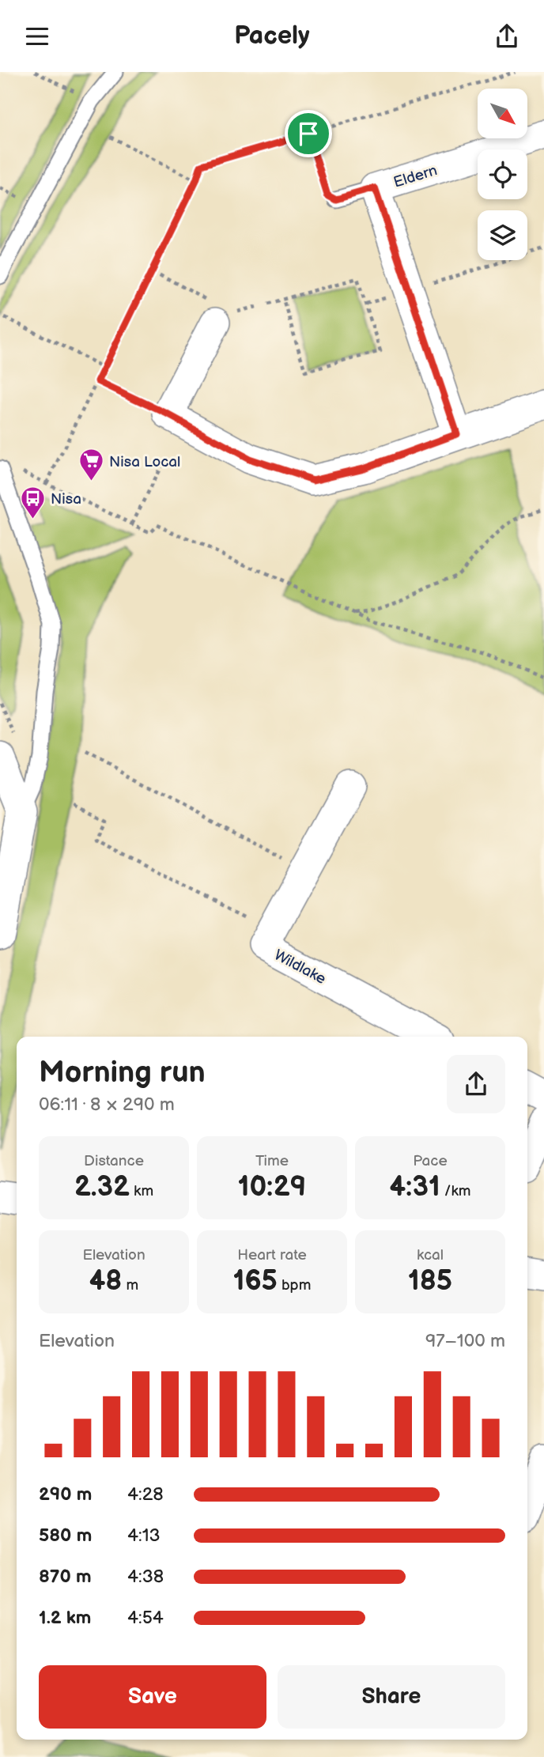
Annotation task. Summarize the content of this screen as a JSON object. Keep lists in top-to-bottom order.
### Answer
{
  "streets": {
    "street": ["Eldern", "Wildlake"]
  },
  "places": {
    "supermarket": ["Nisa Local"],
    "bus stop": ["Nisa"]
  },
  "north": "bottom right",
  "page": {
    "header": "Pacely",
    "heading": ["Morning run", "06:11 · 8 × 290 m"],
    "stats": [
      ["Distance", "2.32 km"],
      ["Time", "10:29"],
      ["Pace", "4:31 /km"],
      ["Elevation", "48 m"],
      ["Heart rate", "165 bpm"],
      ["kcal", "185"]
    ],
    "chart": ["Elevation", "97–100 m"],
    "list": [
      {
        "name": "290 m",
        "note": "4:28"
      },
      {
        "name": "580 m",
        "note": "4:13"
      },
      {
        "name": "870 m",
        "note": "4:38"
      },
      {
        "name": "1.2 km",
        "note": "4:54"
      }
    ],
    "buttons": ["Save", "Share"]
  }
}
